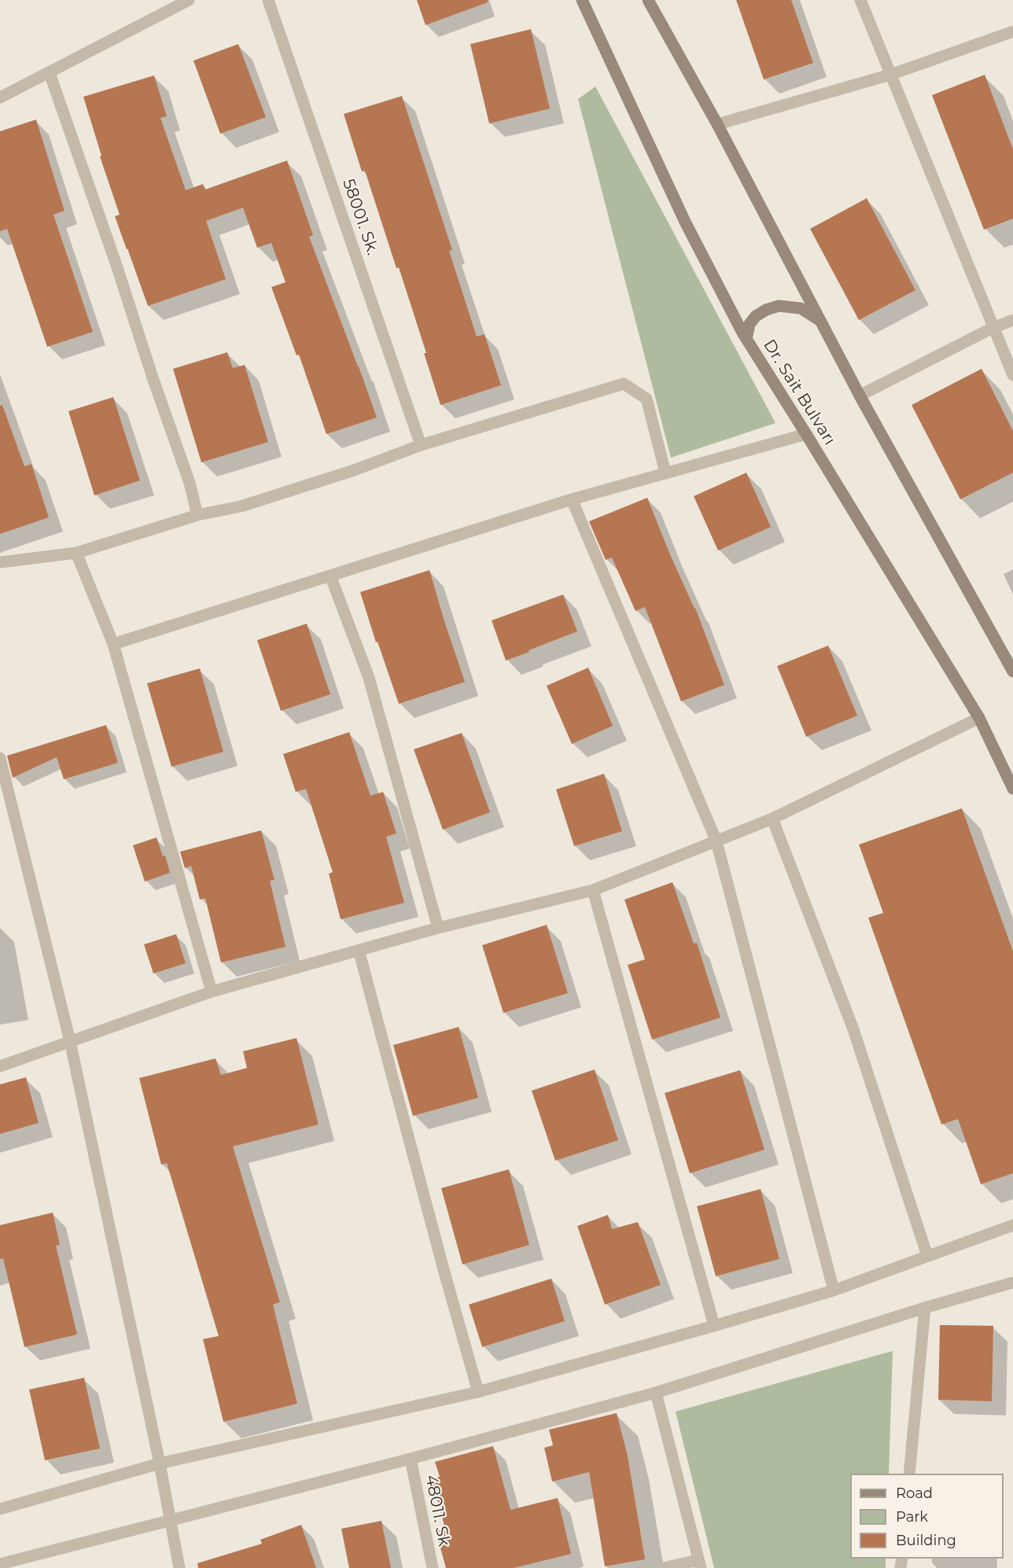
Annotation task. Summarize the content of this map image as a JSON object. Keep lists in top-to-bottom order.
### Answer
{
  "streets": {
    "main road": ["Dr. Sait Bulvarı"],
    "street": ["58001. Sk.", "48011. Sk"]
  },
  "legend": ["Road", "Park", "Building"]
}
